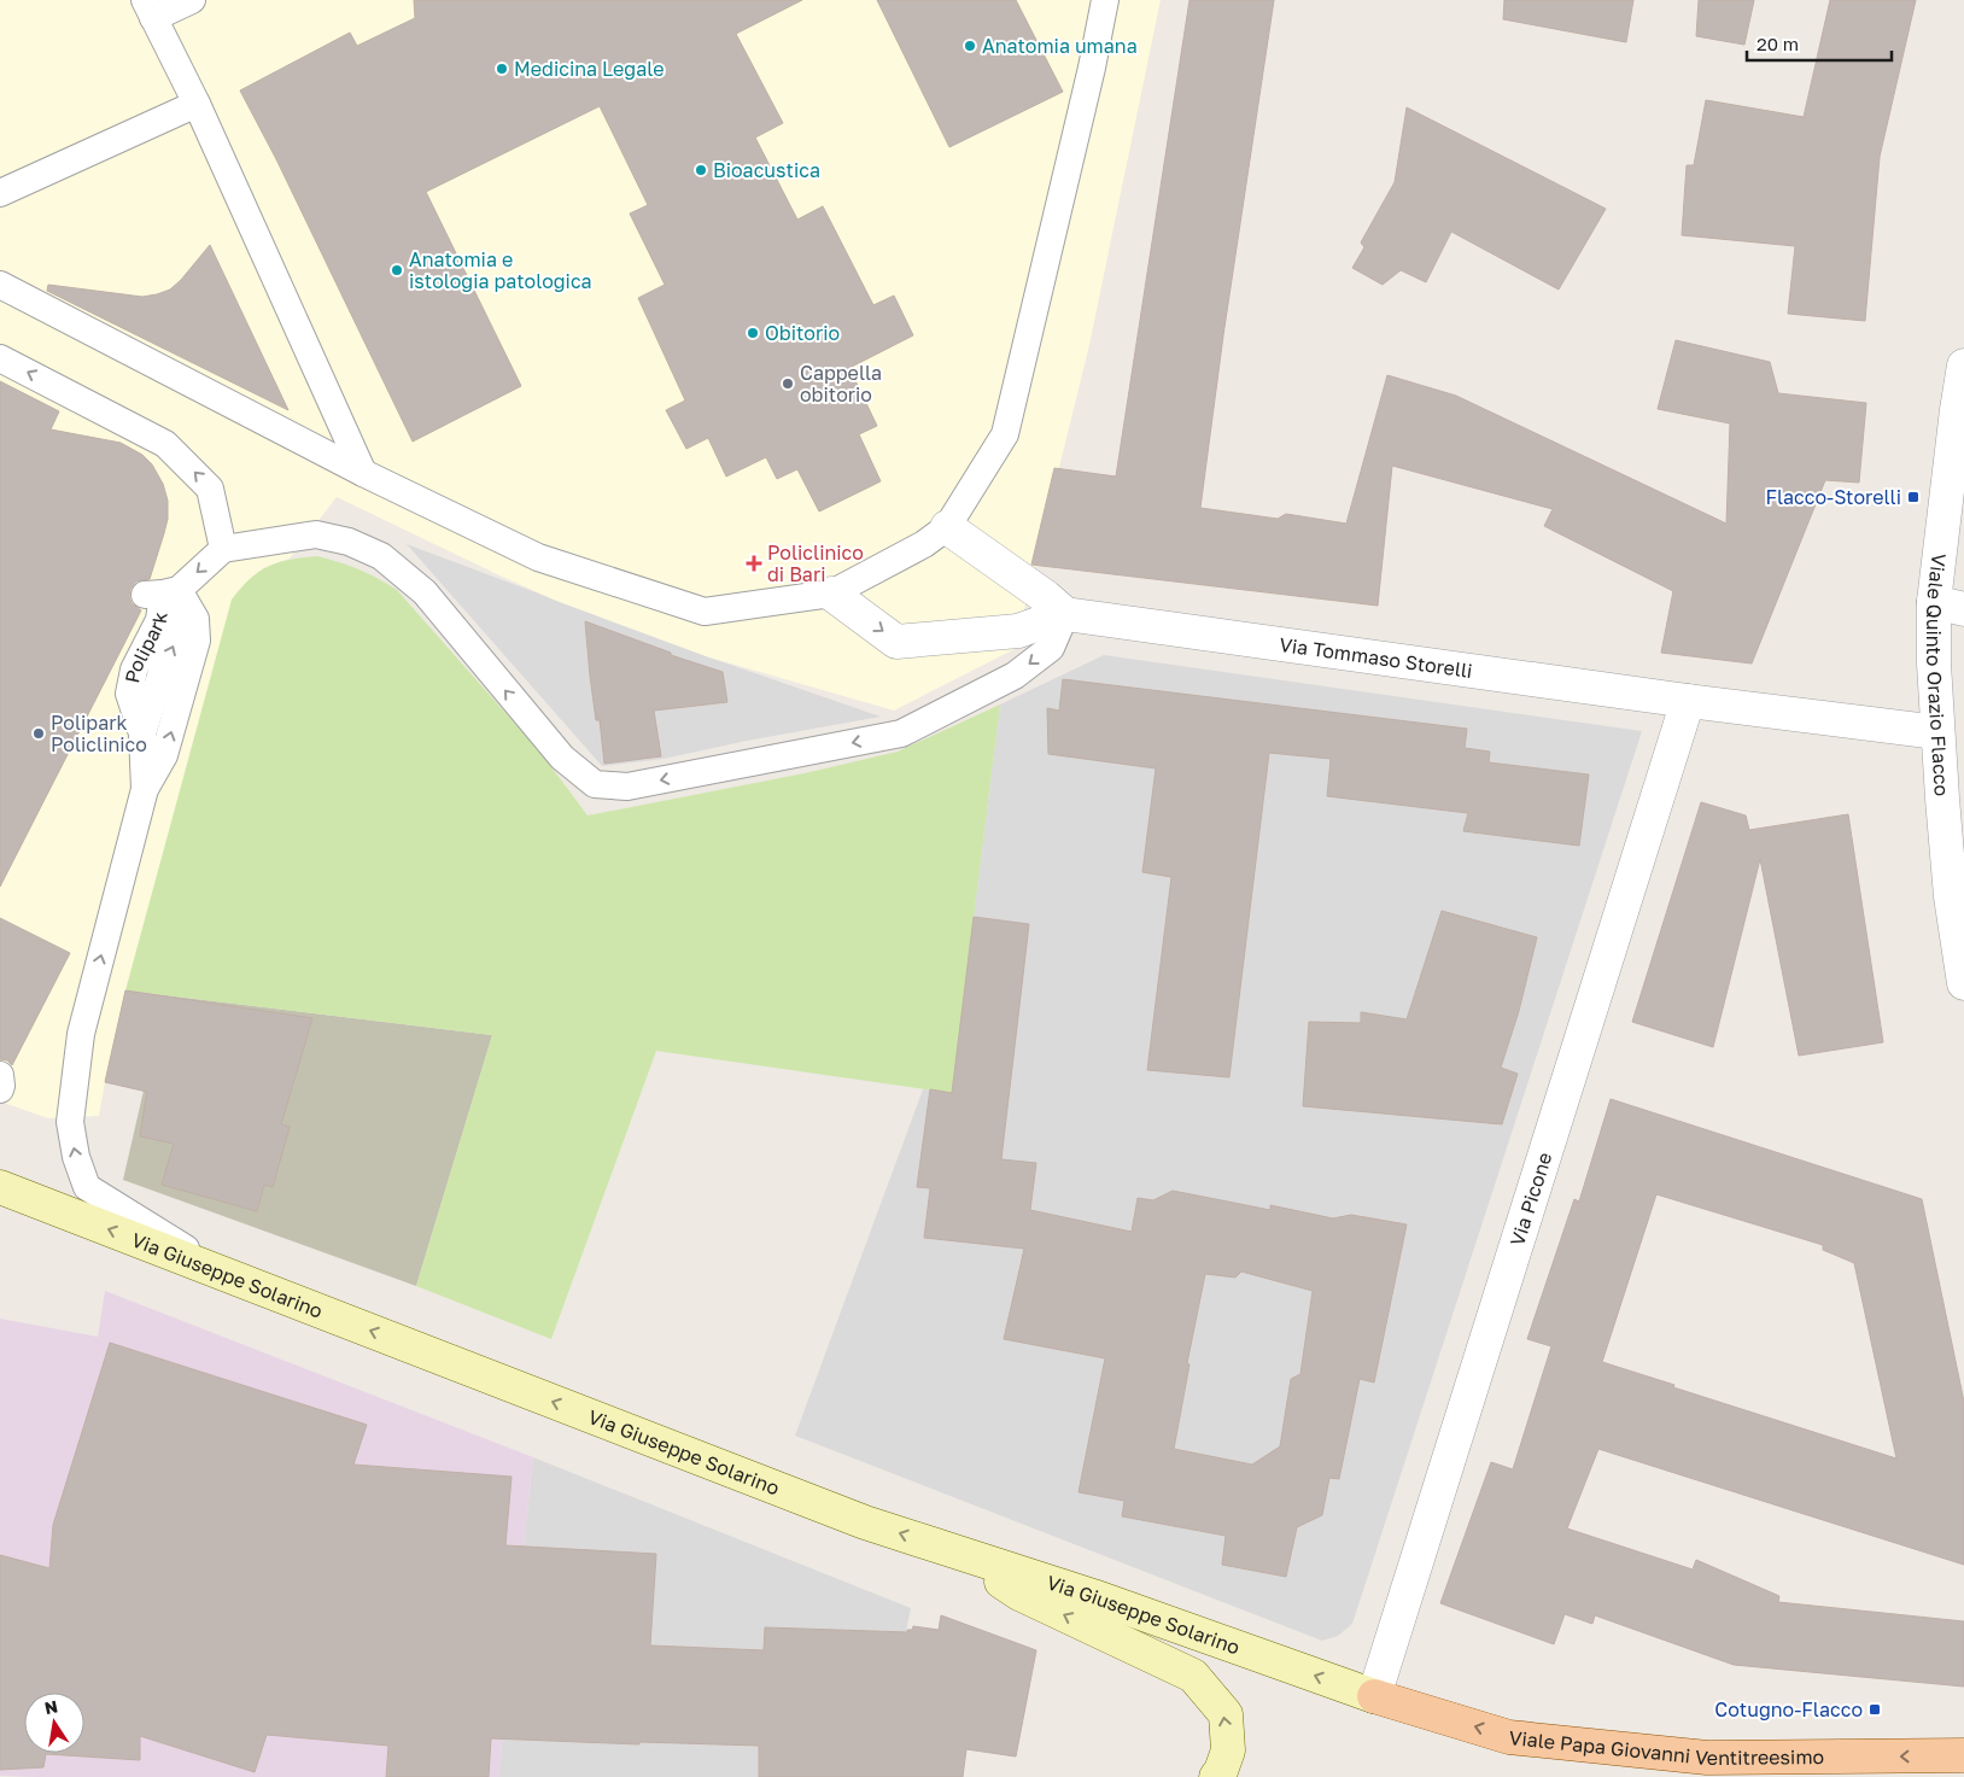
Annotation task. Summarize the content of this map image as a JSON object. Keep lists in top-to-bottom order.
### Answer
{
  "streets": {
    "main road": ["Via Giuseppe Solarino", "Viale Papa Giovanni Ventitreesimo"],
    "street": ["Via Tommaso Storelli", "Viale Quinto Orazio Flacco", "Via Picone"]
  },
  "crossings": [
    ["Via Tommaso Storelli", "Viale Quinto Orazio Flacco"],
    ["Via Tommaso Storelli", "Via Picone"],
    ["Via Picone", "Via Giuseppe Solarino"],
    ["Via Picone", "Viale Papa Giovanni Ventitreesimo"],
    ["Via Giuseppe Solarino", "Viale Papa Giovanni Ventitreesimo"]
  ],
  "one_way": ["Via Giuseppe Solarino", "Viale Papa Giovanni Ventitreesimo"],
  "places": {
    "other": [
      "Anatomia umana",
      "Medicina Legale",
      "Bioacustica",
      "Anatomia e istologia patologica",
      "Obitorio",
      "Cappella obitorio",
      "Polipark Policlinico"
    ],
    "transit": ["Flacco-Storelli", "Cotugno-Flacco"],
    "health": ["Policlinico di Bari"]
  },
  "scale_bar": "20 m",
  "north": "top"
}
